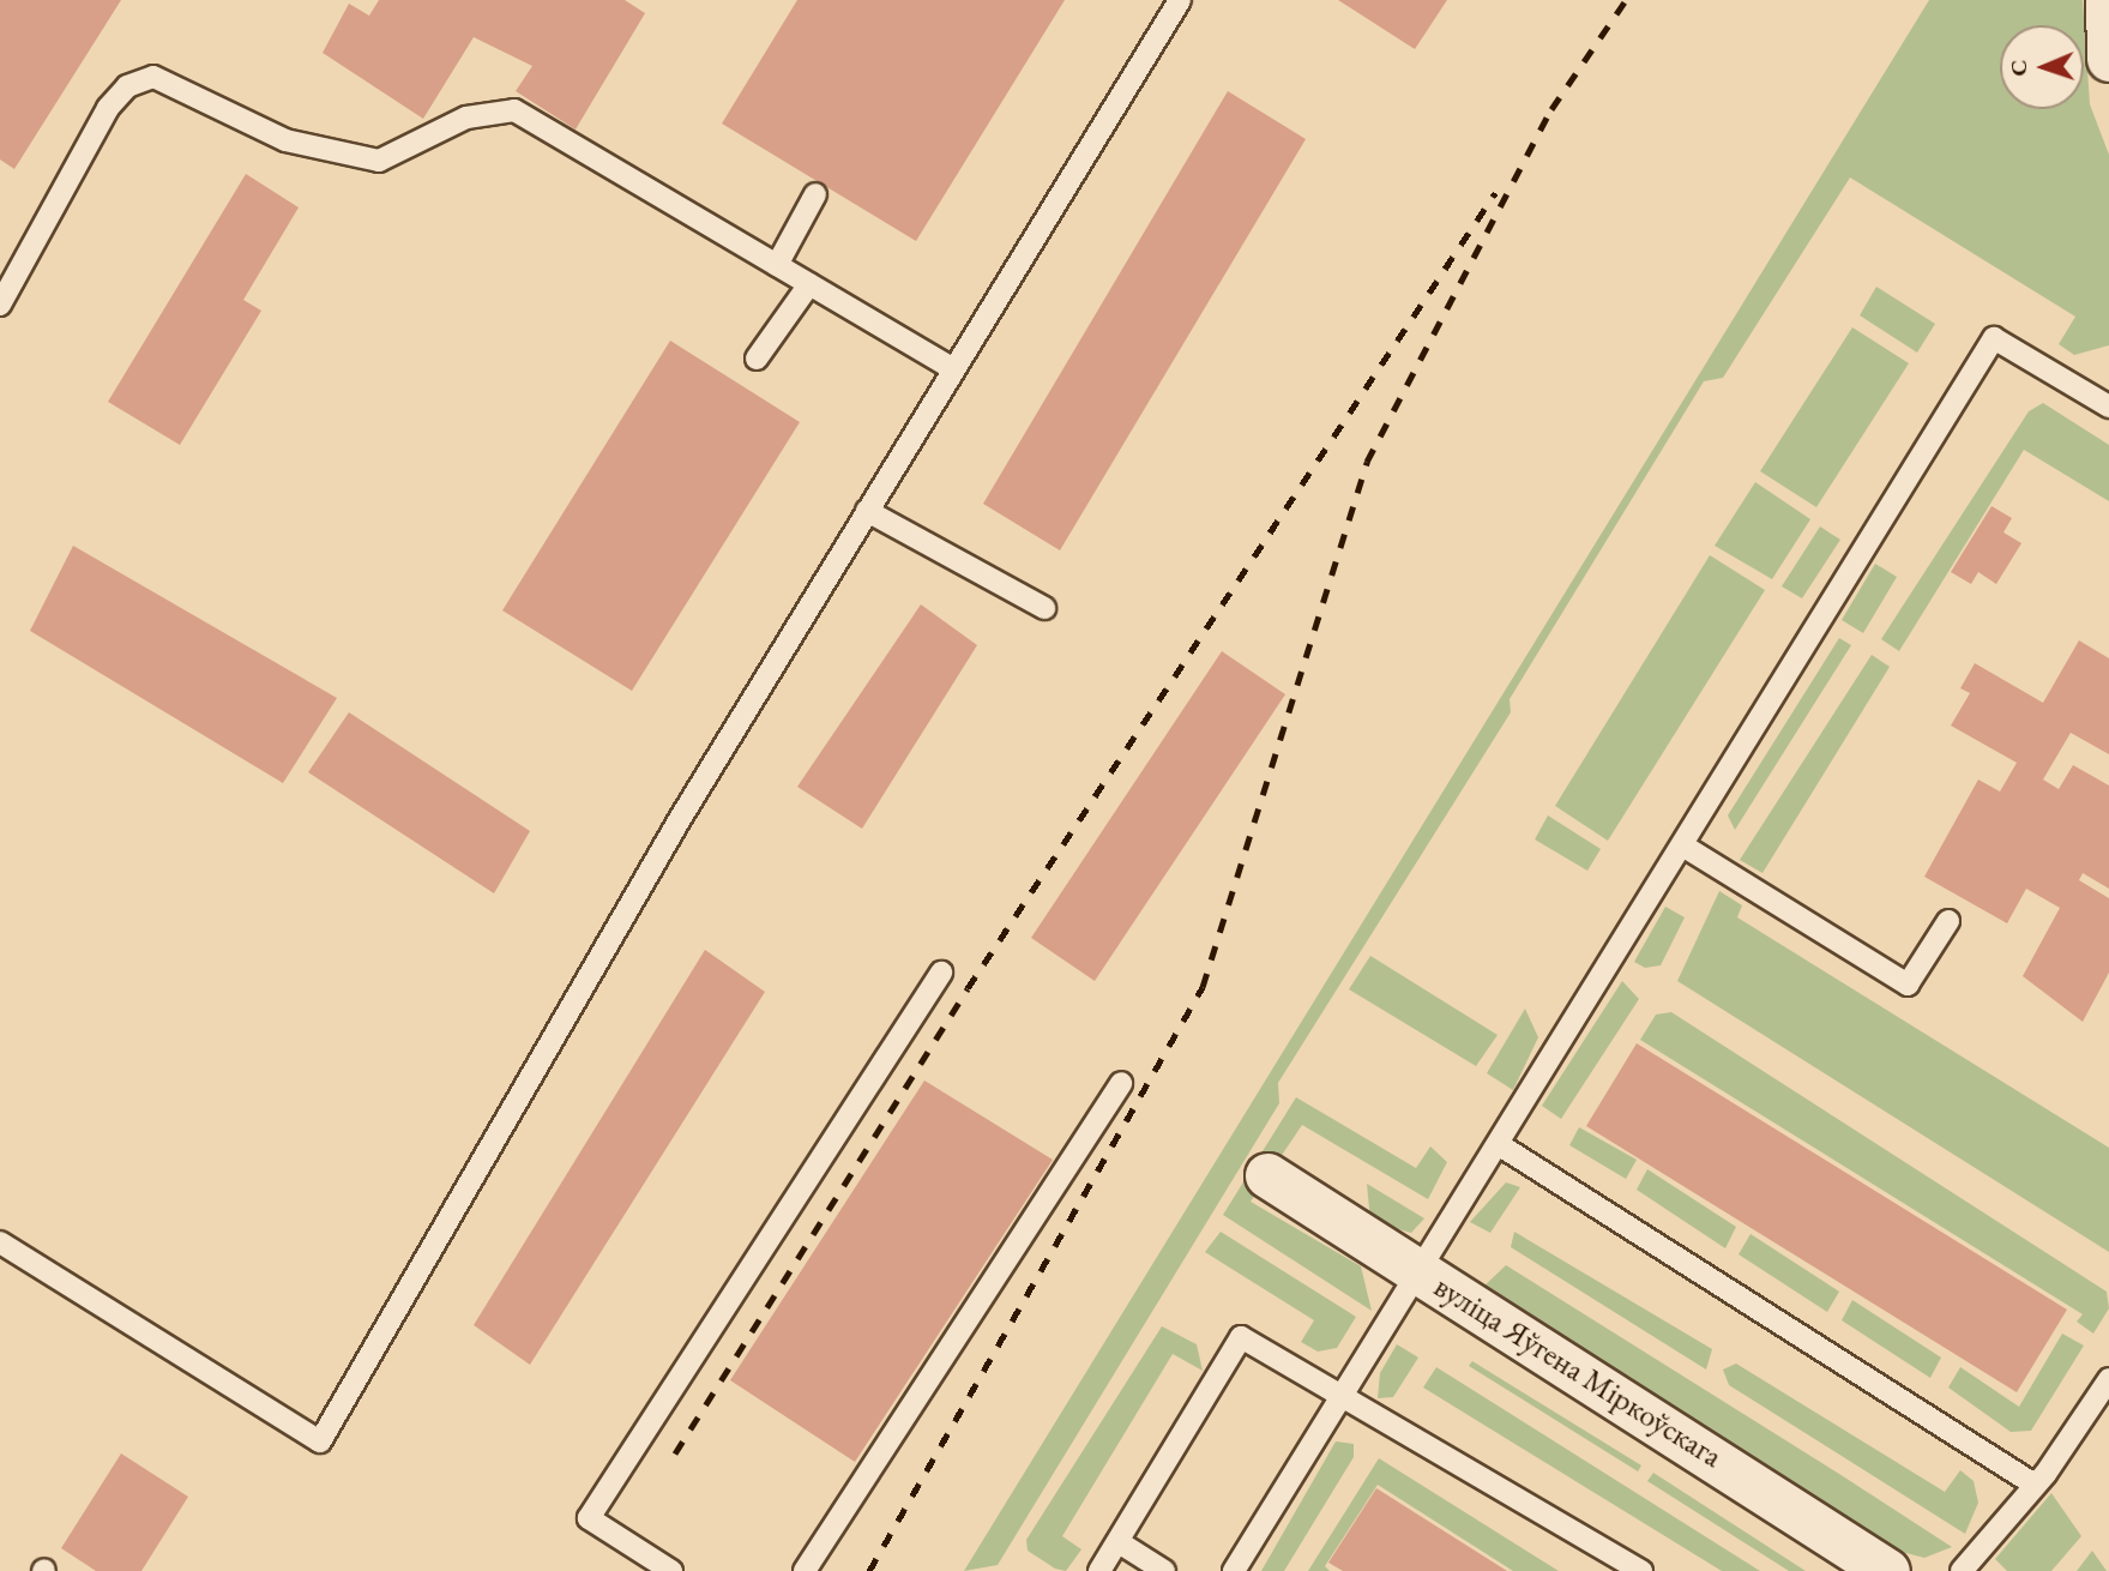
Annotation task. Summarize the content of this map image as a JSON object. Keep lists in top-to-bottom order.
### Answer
{
  "streets": {
    "street": ["вуліца Яўгена Міркоўскага"]
  },
  "north": "left"
}
